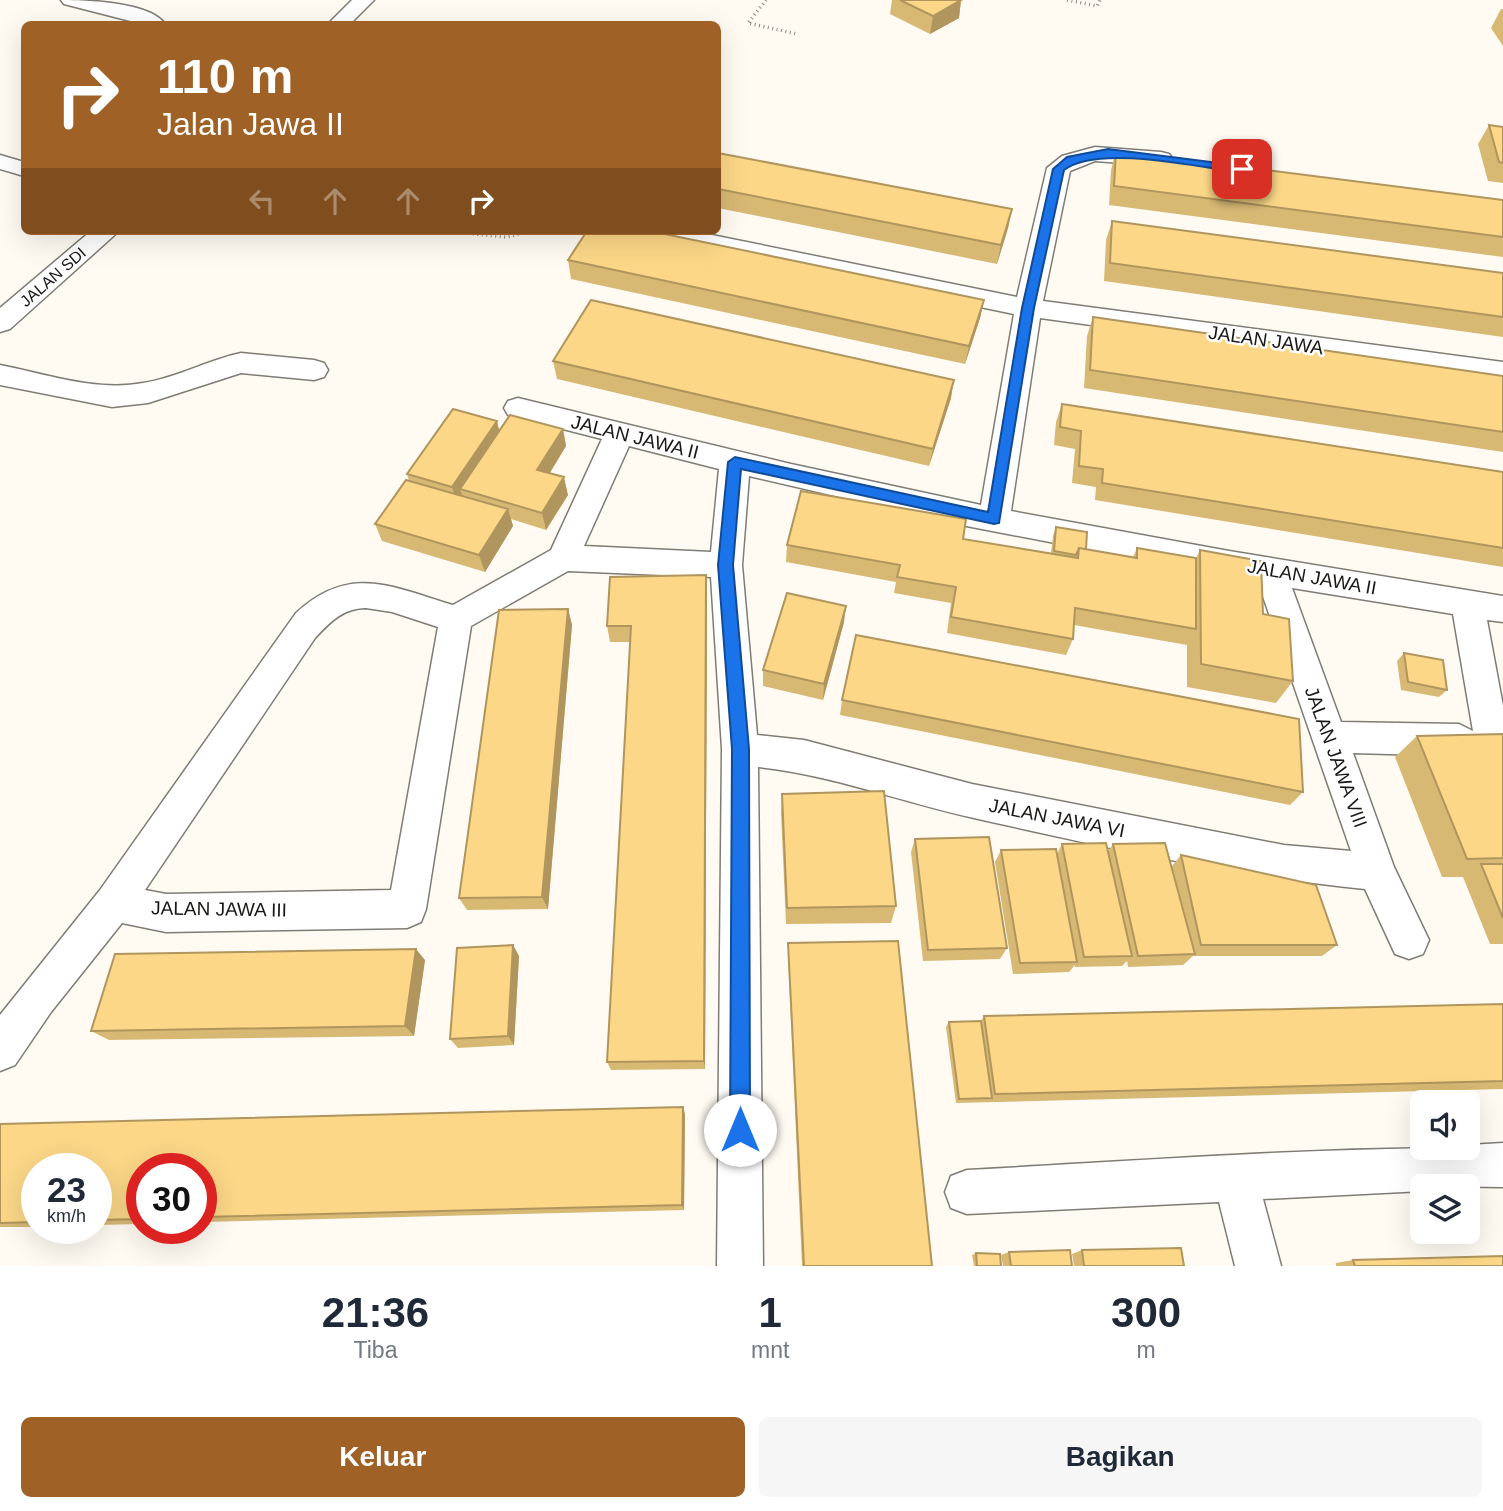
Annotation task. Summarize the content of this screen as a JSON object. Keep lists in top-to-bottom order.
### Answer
{
  "streets": {
    "street": [
      "JALAN SDI",
      "JALAN JAWA",
      "JALAN JAWA II",
      "JALAN JAWA VIII",
      "JALAN JAWA VI",
      "JALAN JAWA III"
    ]
  },
  "crossings": [
    ["JALAN JAWA II", "JALAN JAWA VIII"],
    ["JALAN JAWA VIII", "JALAN JAWA VI"]
  ],
  "page": {
    "turn": ["110 m", "Jalan Jawa II"],
    "speed": "23 km/h",
    "limit": "30",
    "eta": [
      "21:36",
      "Tiba",
      "1",
      "mnt",
      "300",
      "m"
    ],
    "buttons": ["Keluar", "Bagikan"]
  }
}
